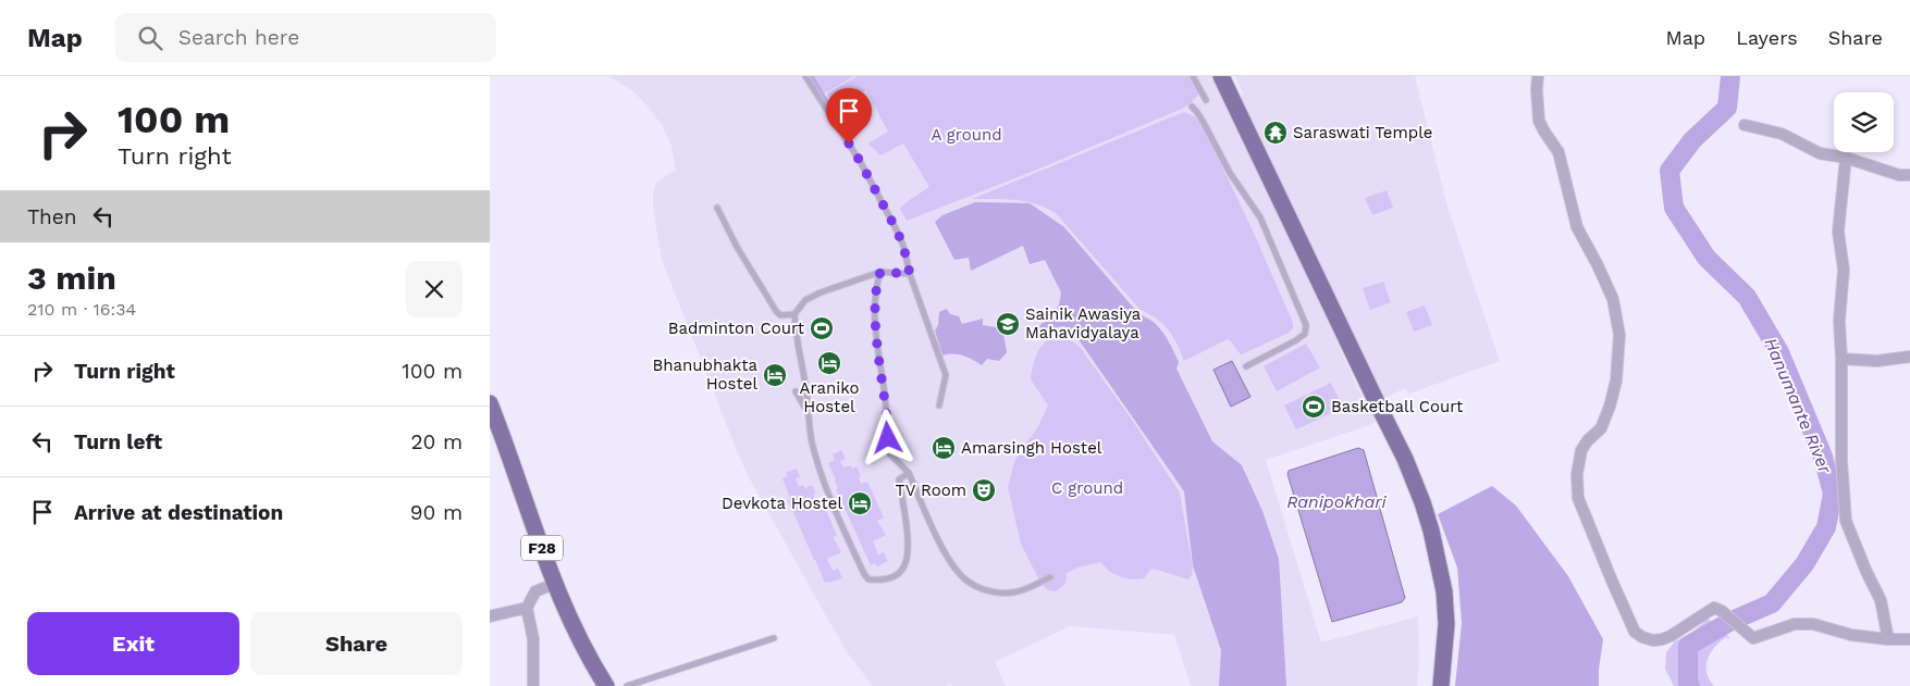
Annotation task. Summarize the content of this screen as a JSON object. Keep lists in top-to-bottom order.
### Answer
{
  "streets": {
    "main road": ["F28"]
  },
  "water": ["Hanumante River", "Ranipokhari"],
  "parks": ["A ground", "C ground"],
  "places": {
    "temple": ["Saraswati Temple"],
    "school or university": ["Sainik Awasiya Mahavidyalaya"],
    "sports": ["Badminton Court", "Basketball Court"],
    "hotel": [
      "Araniko Hostel",
      "Bhanubhakta Hostel",
      "Amarsingh Hostel",
      "Devkota Hostel"
    ],
    "theatre": ["TV Room"]
  },
  "page": {
    "header": "Map",
    "search": "Search here",
    "nav": ["Map", "Layers", "Share"],
    "turn": ["100 m", "Turn right"],
    "then": "Then",
    "heading": ["3 min", "210 m · 16:34"],
    "list": [
      {
        "name": "Turn right",
        "value": "100 m"
      },
      {
        "name": "Turn left",
        "value": "20 m"
      },
      {
        "name": "Arrive at destination",
        "value": "90 m"
      }
    ],
    "buttons": ["Exit", "Share"]
  }
}
